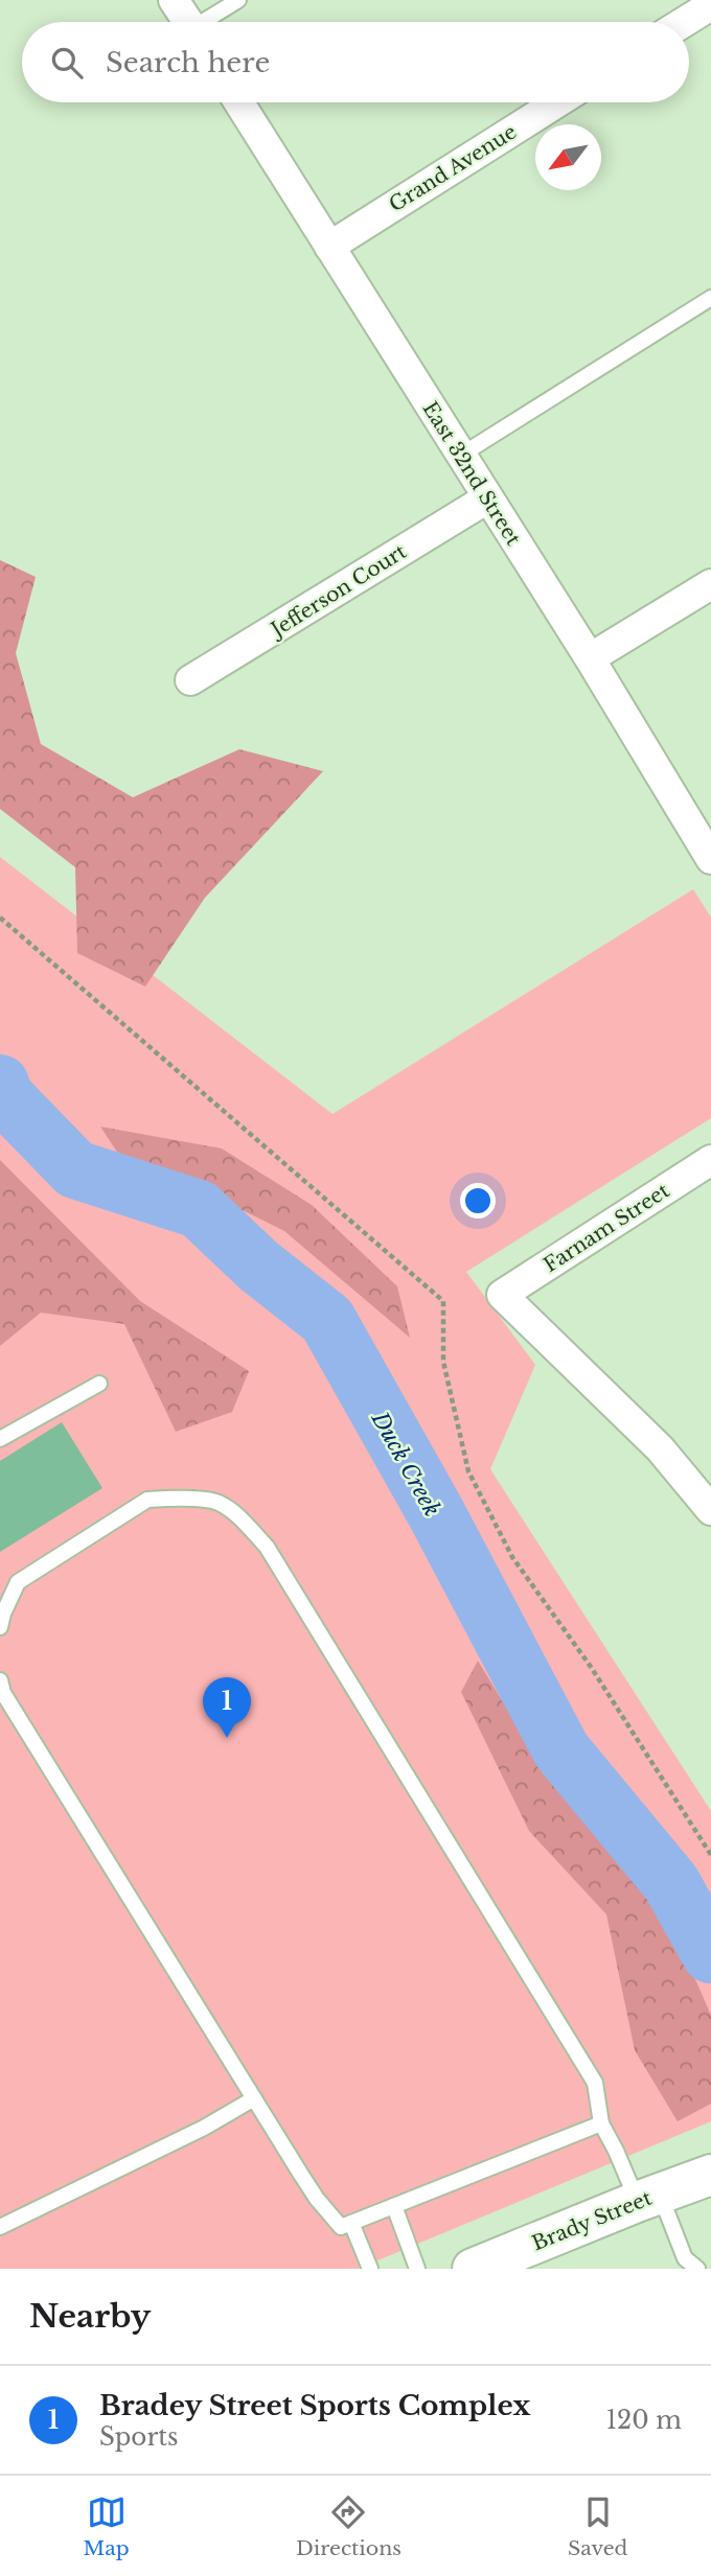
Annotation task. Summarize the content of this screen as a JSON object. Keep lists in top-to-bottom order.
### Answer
{
  "streets": {
    "highway": ["Brady Street"],
    "street": [
      "Grand Avenue",
      "East 32nd Street",
      "Jefferson Court",
      "Farnam Street"
    ]
  },
  "crossings": [
    ["Grand Avenue", "East 32nd Street"],
    ["East 32nd Street", "Jefferson Court"]
  ],
  "water": ["Duck Creek"],
  "north": "bottom left",
  "page": {
    "search": "Search here",
    "pins": "1",
    "heading": "Nearby",
    "list": [
      {
        "mark": "1",
        "name": "Bradey Street Sports Complex",
        "note": "Sports",
        "value": "120 m"
      }
    ],
    "nav": ["Map", "Directions", "Saved"]
  }
}
